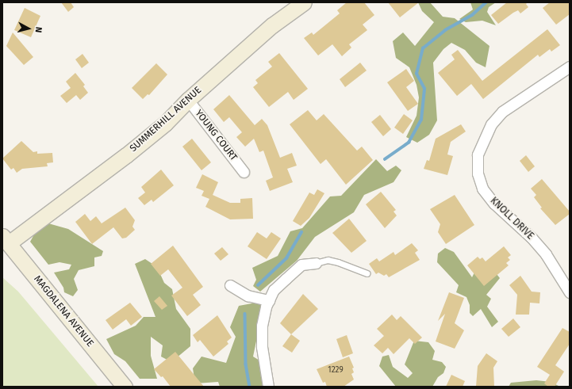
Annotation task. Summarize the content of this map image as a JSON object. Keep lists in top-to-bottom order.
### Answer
{
  "streets": {
    "street": [
      "SUMMERHILL AVENUE",
      "YOUNG COURT",
      "KNOLL DRIVE",
      "MAGDALENA AVENUE"
    ]
  },
  "crossings": [
    ["SUMMERHILL AVENUE", "YOUNG COURT"],
    ["SUMMERHILL AVENUE", "MAGDALENA AVENUE"]
  ],
  "house_numbers": ["1229"],
  "north": "right"
}
